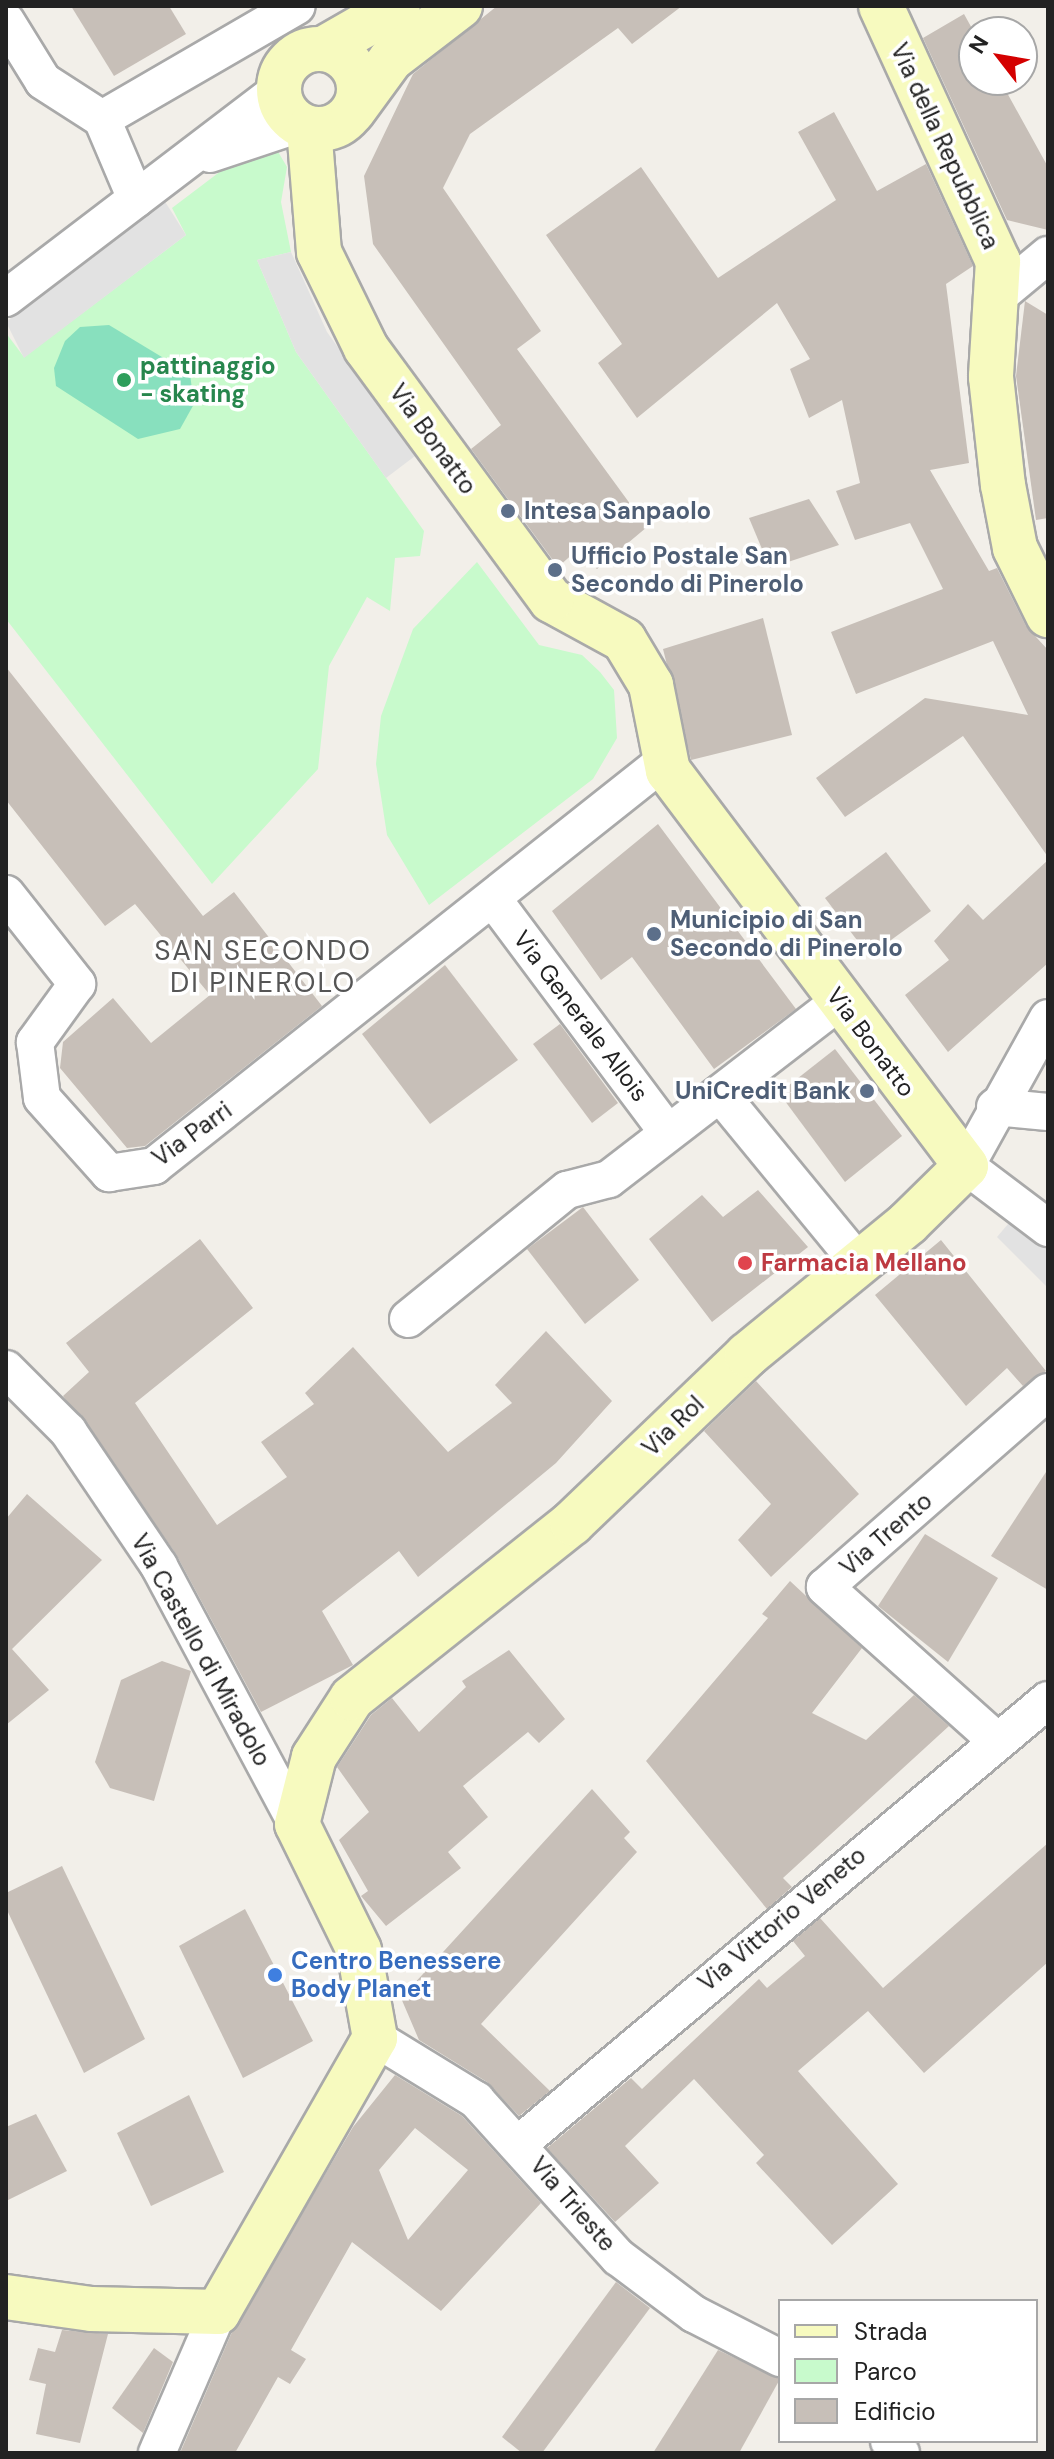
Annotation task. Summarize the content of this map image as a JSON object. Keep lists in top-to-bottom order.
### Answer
{
  "streets": {
    "street": [
      "Via della Repubblica",
      "Via Bonatto",
      "Via Generale Allois",
      "Via Parri",
      "Via Rol",
      "Via Trento",
      "Via Castello di Miradolo",
      "Via Vittorio Veneto",
      "Via Trieste"
    ]
  },
  "crossings": [
    ["Via Bonatto", "Via Rol"],
    ["Via Generale Allois", "Via Parri"],
    ["Via Rol", "Via Castello di Miradolo"],
    ["Via Trento", "Via Vittorio Veneto"],
    ["Via Vittorio Veneto", "Via Trieste"]
  ],
  "districts": ["SAN SECONDO DI PINEROLO"],
  "places": [
    "pattinaggio - skating",
    "Intesa Sanpaolo",
    "Ufficio Postale San Secondo di Pinerolo",
    "Municipio di San Secondo di Pinerolo",
    "UniCredit Bank",
    "Farmacia Mellano",
    "Centro Benessere Body Planet"
  ],
  "legend": ["Strada", "Parco", "Edificio"],
  "north": "top left"
}
